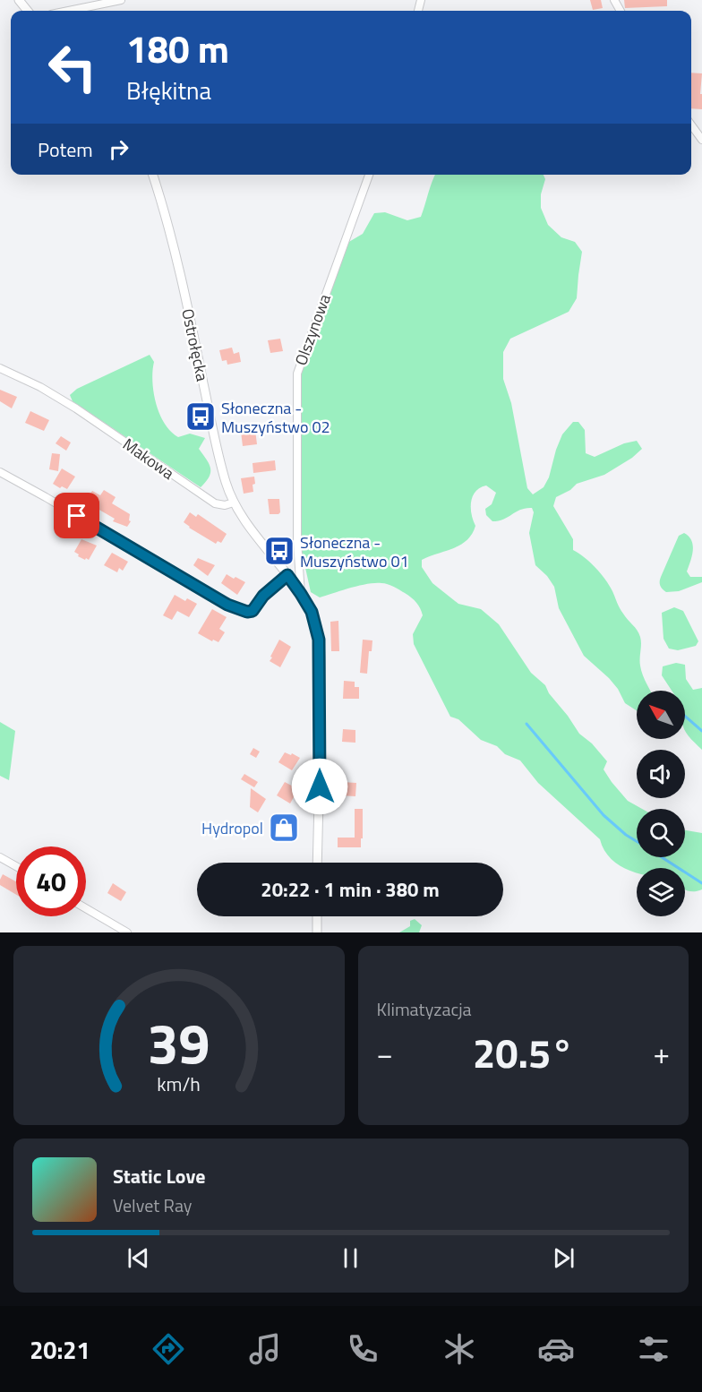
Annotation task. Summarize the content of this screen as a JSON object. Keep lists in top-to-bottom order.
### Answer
{
  "streets": {
    "street": ["Olszynowa", "Ostrołęcka", "Makowa"]
  },
  "crossings": [
    ["Olszynowa", "Ostrołęcka"],
    ["Ostrołęcka", "Makowa"]
  ],
  "places": {
    "bus stop": ["Słoneczna - Muszyństwo 02", "Słoneczna - Muszyństwo 01"],
    "shop": ["Hydropol"]
  },
  "north": "top left",
  "page": {
    "turn": ["180 m", "Błękitna"],
    "then": "Potem",
    "limit": "40",
    "trip": "20:22 · 1 min · 380 m",
    "tile": "Klimatyzacja",
    "heat": ["−", "20.5°", "+"],
    "song": ["Static Love", "Velvet Ray"],
    "tabs": "20:21",
    "gauge": ["39", "km/h"]
  }
}
